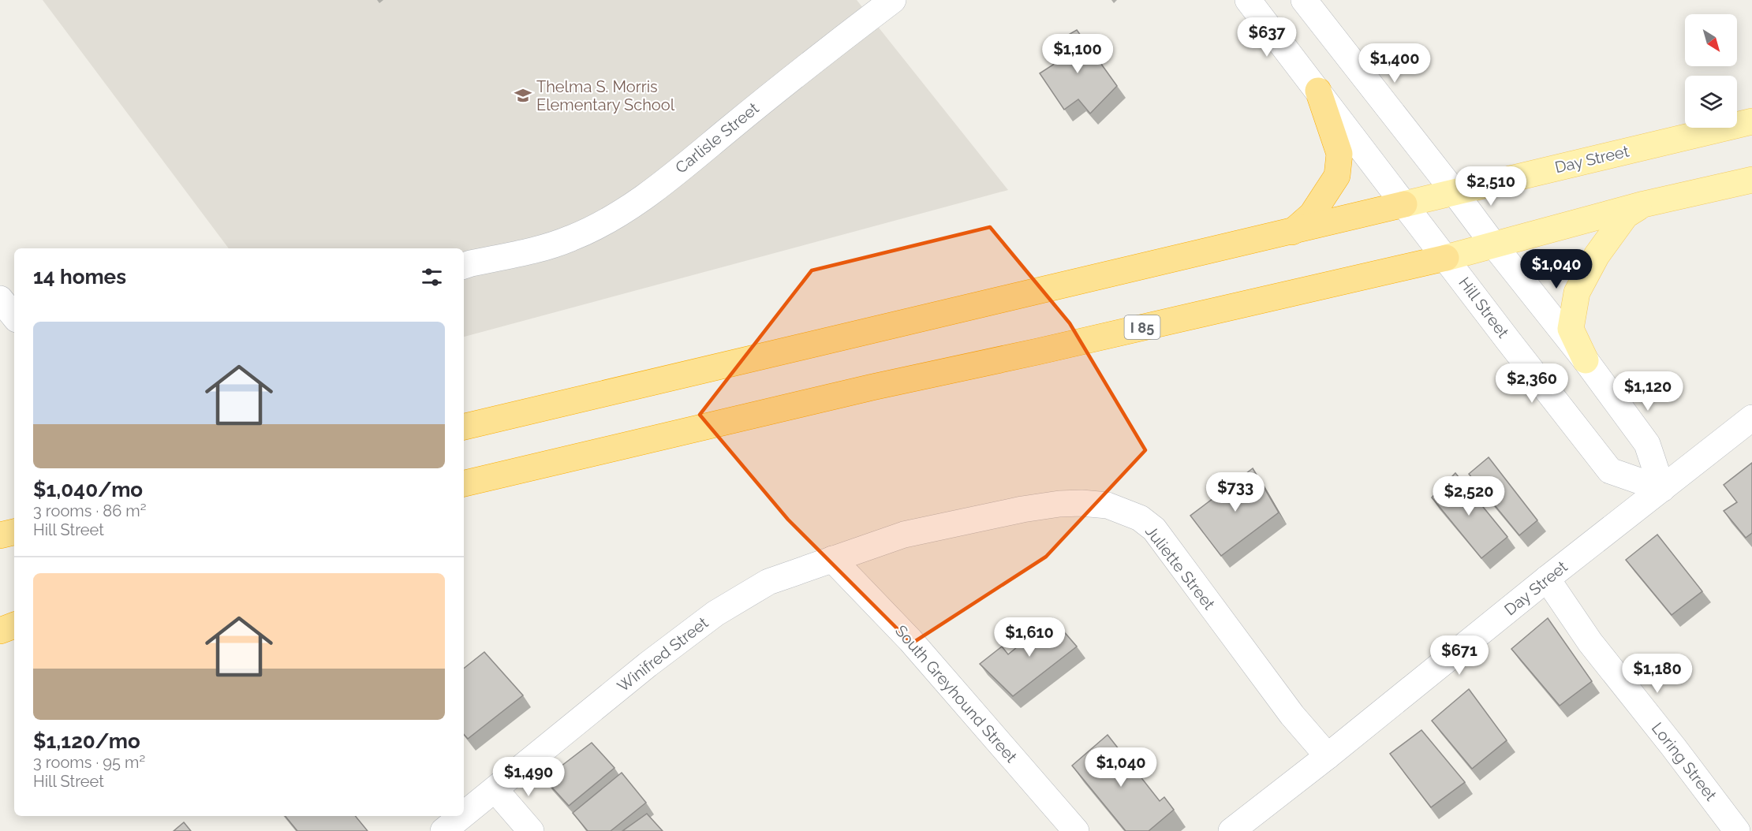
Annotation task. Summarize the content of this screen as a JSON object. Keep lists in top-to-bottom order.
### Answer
{
  "streets": {
    "highway": ["I 85"],
    "main road": ["Day Street"],
    "street": [
      "Carlisle Street",
      "Hill Street",
      "Juliette Street",
      "Winifred Street",
      "South Greyhound Street",
      "Loring Street"
    ]
  },
  "crossings": [
    ["Day Street", "Hill Street"],
    ["Day Street", "Juliette Street"],
    ["Day Street", "Loring Street"],
    ["Hill Street", "I 85"],
    ["Juliette Street", "Winifred Street"],
    ["Winifred Street", "South Greyhound Street"]
  ],
  "places": {
    "school or university": ["Thelma S. Morris Elementary School"]
  },
  "north": "bottom right",
  "page": {
    "price": [
      "$637",
      "$1,100",
      "$1,400",
      "$2,510",
      "$1,040",
      "$2,360",
      "$1,120",
      "$733",
      "$2,520",
      "$1,610",
      "$671",
      "$1,180",
      "$1,040",
      "$1,490"
    ],
    "heading": "14 homes",
    "list": [
      {
        "name": "$1,040/mo",
        "note": "3 rooms · 86 m² · Hill Street"
      },
      {
        "name": "$1,120/mo",
        "note": "3 rooms · 95 m² · Hill Street"
      }
    ]
  }
}
